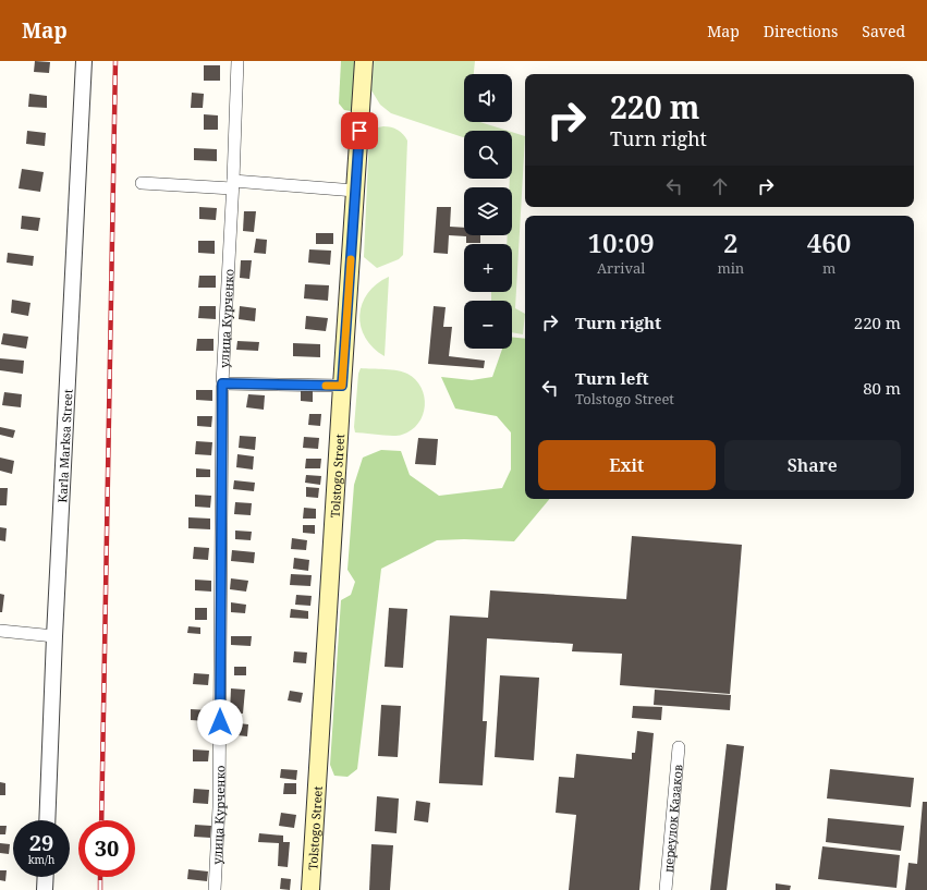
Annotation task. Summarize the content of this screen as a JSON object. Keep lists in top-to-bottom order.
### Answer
{
  "streets": {
    "main road": ["Tolstogo Street"],
    "street": ["улица Курченко", "Karla Marksa Street", "переулок Казаков"]
  },
  "page": {
    "header": "Map",
    "nav": ["Map", "Directions", "Saved"],
    "map_buttons": ["+", "−"],
    "turn": ["220 m", "Turn right"],
    "eta": [
      "10:09",
      "Arrival",
      "2",
      "min",
      "460",
      "m"
    ],
    "list": [
      {
        "name": "Turn right",
        "value": "220 m"
      },
      {
        "name": "Turn left",
        "note": "Tolstogo Street",
        "value": "80 m"
      }
    ],
    "buttons": ["Exit", "Share"],
    "speed": "29 km/h",
    "limit": "30"
  }
}
